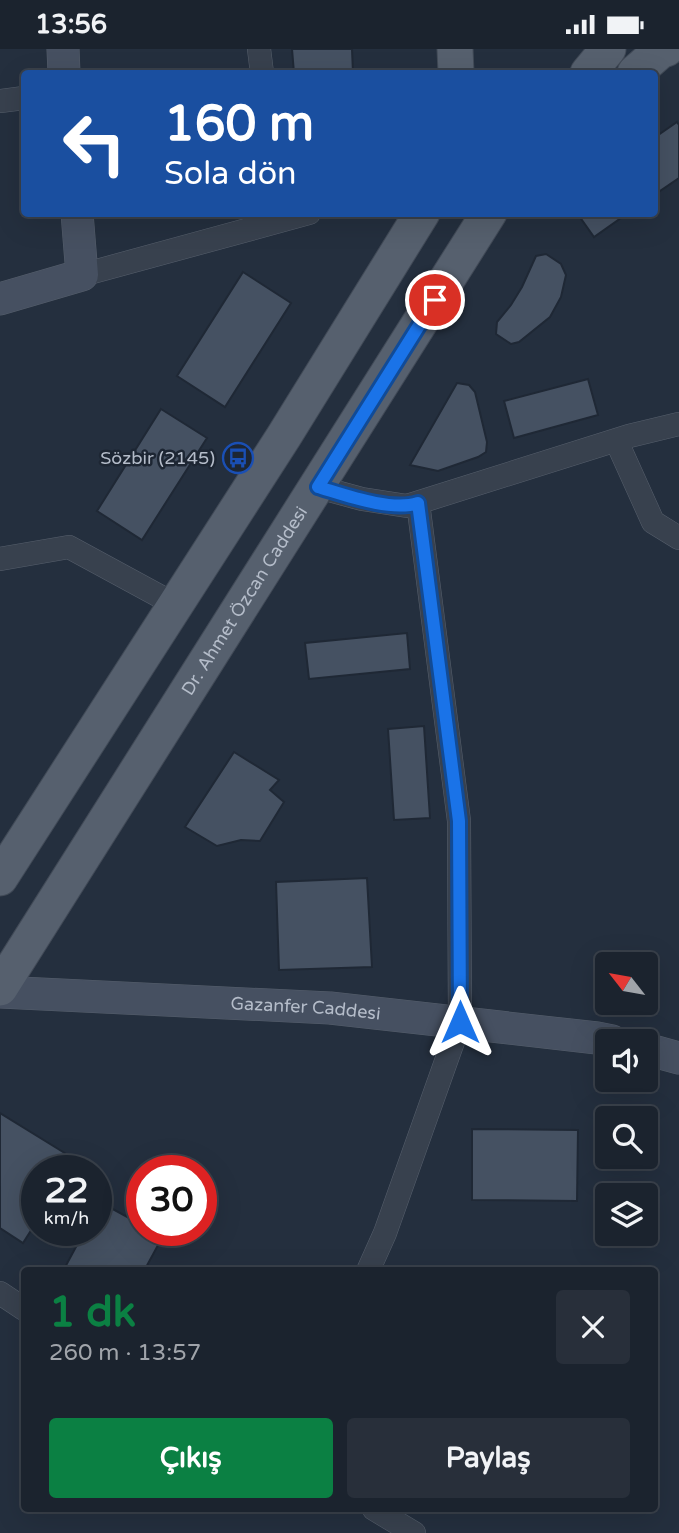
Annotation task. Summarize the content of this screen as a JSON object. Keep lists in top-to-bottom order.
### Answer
{
  "streets": {
    "main road": ["Dr. Ahmet Özcan Caddesi"],
    "street": ["Gazanfer Caddesi"]
  },
  "crossings": [
    ["Dr. Ahmet Özcan Caddesi", "Gazanfer Caddesi"]
  ],
  "places": {
    "bus stop": ["Sözbir (2145)"]
  },
  "north": "top left",
  "page": {
    "status": "13:56",
    "turn": ["160 m", "Sola dön"],
    "speed": "22 km/h",
    "limit": "30",
    "heading": ["1 dk", "260 m · 13:57"],
    "buttons": ["Çıkış", "Paylaş"]
  }
}
